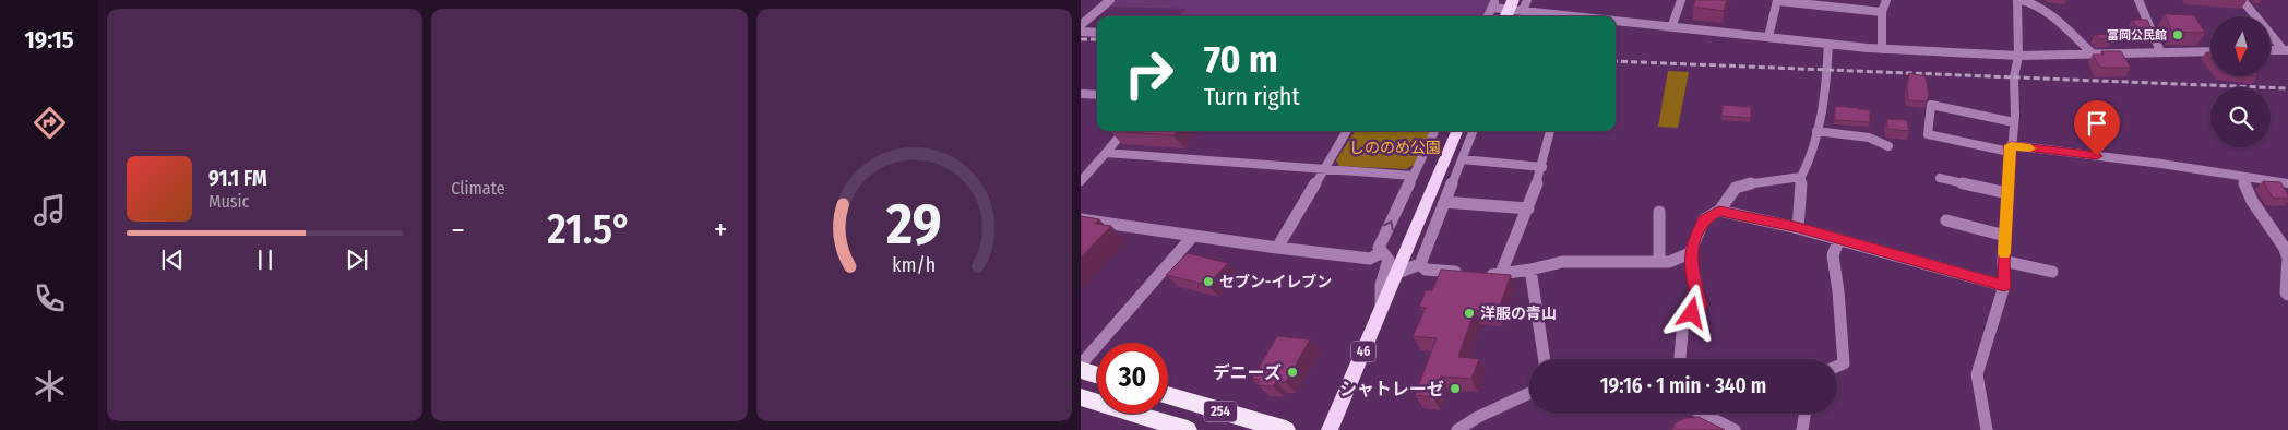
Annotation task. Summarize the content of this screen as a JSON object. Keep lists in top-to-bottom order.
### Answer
{
  "streets": {
    "highway": ["254"],
    "main road": ["46"]
  },
  "parks": ["しののめ公園"],
  "places": [
    "富岡公民館",
    "セブン-イレブン",
    "洋服の青山",
    "デニーズ",
    "シャトレーゼ"
  ],
  "north": "bottom",
  "page": {
    "tabs": "19:15",
    "tile": "Climate",
    "turn": ["70 m", "Turn right"],
    "song": ["91.1 FM", "Music"],
    "heat": ["−", "21.5°", "+"],
    "limit": "30",
    "trip": "19:16 · 1 min · 340 m",
    "gauge": ["29", "km/h"]
  }
}
